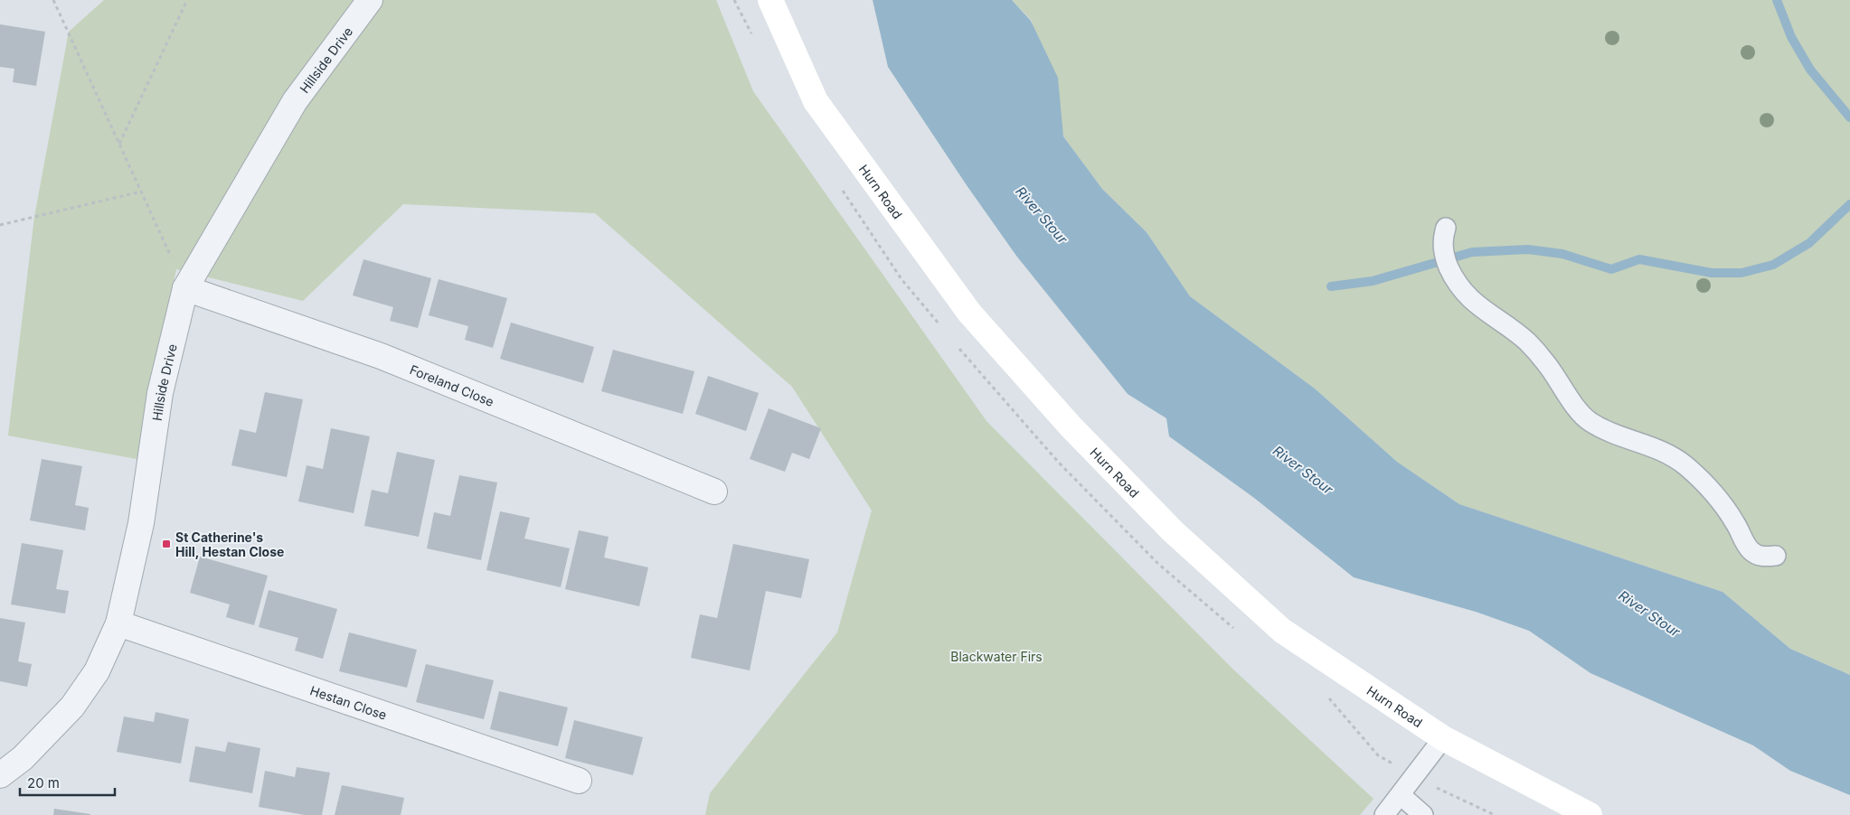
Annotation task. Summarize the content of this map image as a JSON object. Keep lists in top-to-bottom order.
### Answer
{
  "streets": {
    "main road": ["Hurn Road"],
    "street": ["Hillside Drive", "Foreland Close", "Hestan Close"]
  },
  "crossings": [
    ["Hillside Drive", "Foreland Close"],
    ["Hillside Drive", "Hestan Close"]
  ],
  "water": ["River Stour"],
  "parks": ["Blackwater Firs"],
  "places": {
    "transit": ["St Catherine's Hill, Hestan Close"]
  },
  "scale_bar": "20 m"
}
